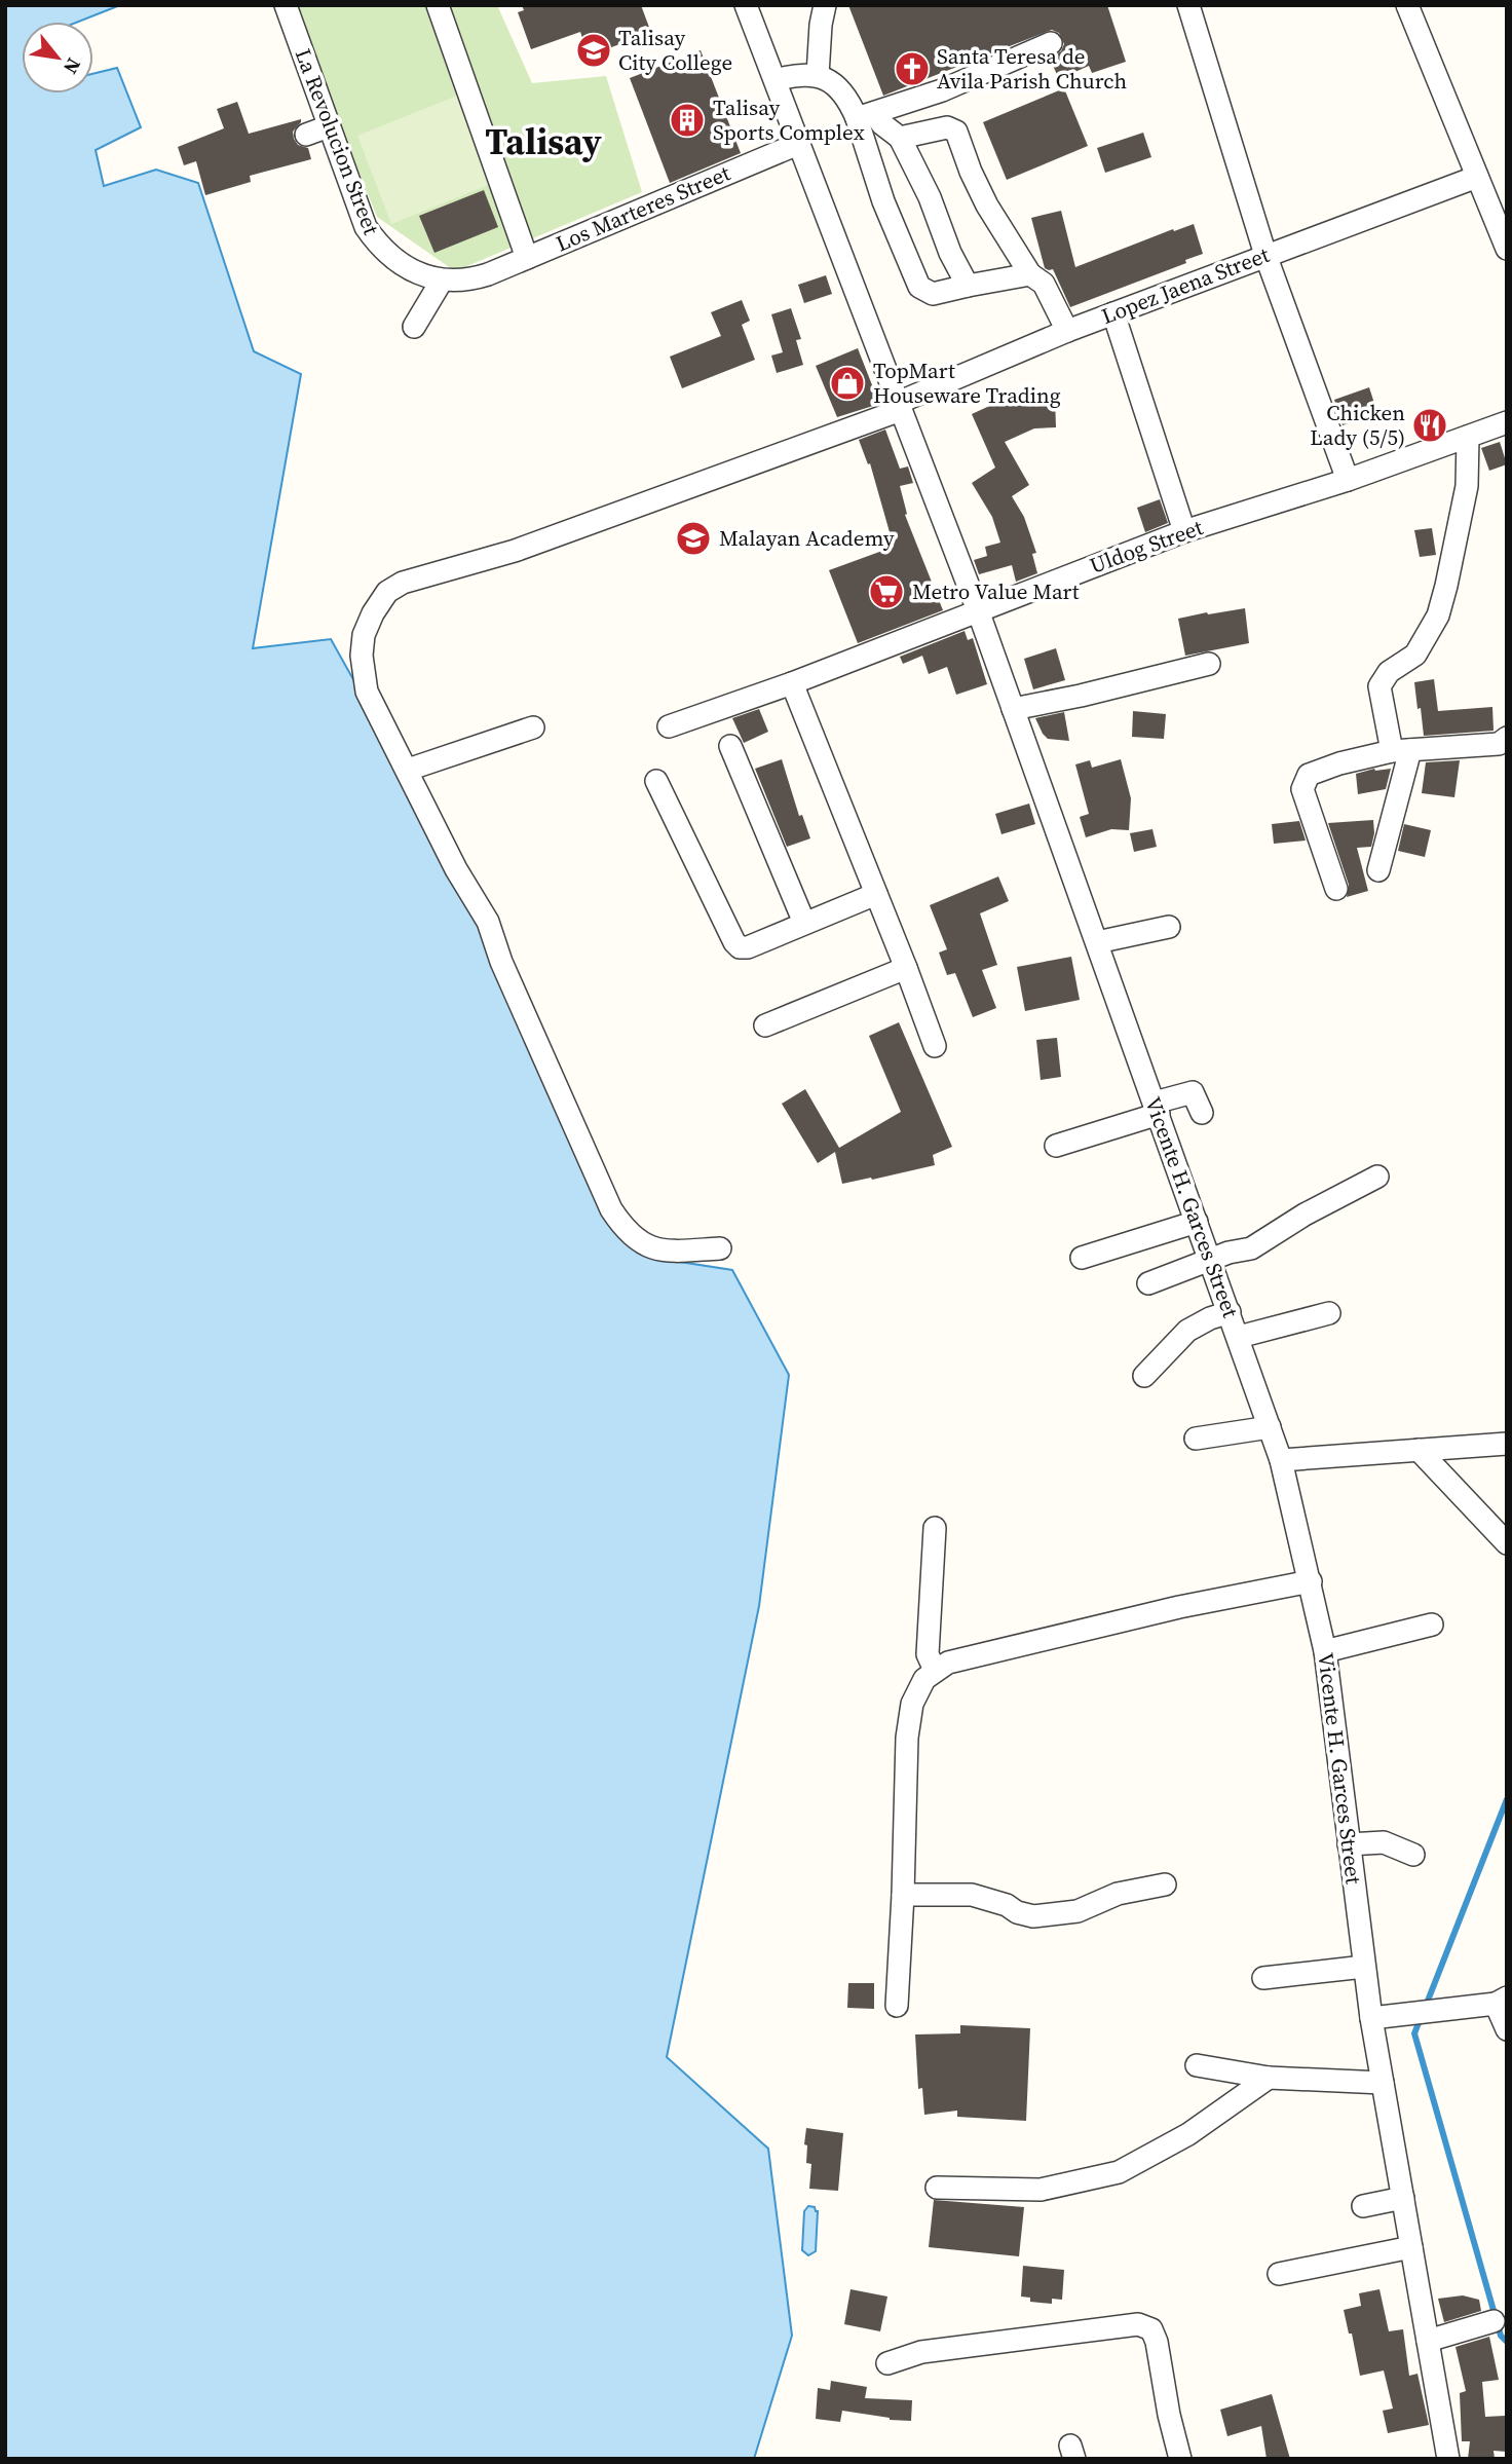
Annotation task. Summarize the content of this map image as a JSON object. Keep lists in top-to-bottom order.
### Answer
{
  "streets": {
    "street": [
      "La Revolucion Street",
      "Los Marteres Street",
      "Lopez Jaena Street",
      "Uldog Street",
      "Vicente H. Garces Street"
    ]
  },
  "crossings": [
    ["La Revolucion Street", "Los Marteres Street"],
    ["Los Marteres Street", "Vicente H. Garces Street"],
    ["Lopez Jaena Street", "Vicente H. Garces Street"],
    ["Uldog Street", "Vicente H. Garces Street"]
  ],
  "districts": ["Talisay"],
  "places": {
    "school or university": ["Talisay City College", "Malayan Academy"],
    "church": ["Santa Teresa de Avila Parish Church"],
    "building": ["Talisay Sports Complex"],
    "shop": ["TopMart Houseware Trading"],
    "restaurant": ["Chicken Lady (5/5)"],
    "supermarket": ["Metro Value Mart"]
  },
  "north": "bottom right"
}
